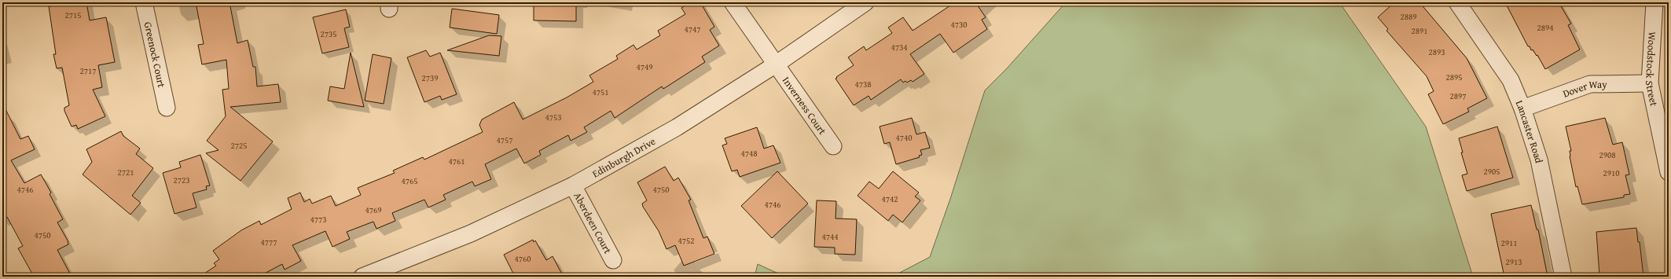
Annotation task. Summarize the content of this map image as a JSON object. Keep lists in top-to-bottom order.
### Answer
{
  "streets": {
    "street": [
      "Greenock Court",
      "Woodstock Street",
      "Dover Way",
      "Inverness Court",
      "Lancaster Road",
      "Edinburgh Drive",
      "Aberdeen Court"
    ]
  },
  "crossings": [
    ["Woodstock Street", "Dover Way"],
    ["Dover Way", "Lancaster Road"],
    ["Inverness Court", "Edinburgh Drive"],
    ["Edinburgh Drive", "Aberdeen Court"]
  ],
  "house_numbers": [
    "2715",
    "2889",
    "4730",
    "2894",
    "4747",
    "2891",
    "2735",
    "4734",
    "2893",
    "4749",
    "2717",
    "2895",
    "2739",
    "4738",
    "4751",
    "2897",
    "4753",
    "4740",
    "4757",
    "2725",
    "4748",
    "2908",
    "4761",
    "2905",
    "2721",
    "2910",
    "2723",
    "4765",
    "4746",
    "4750",
    "4742",
    "4746",
    "4769",
    "4773",
    "4750",
    "4744",
    "4752",
    "4777",
    "2911",
    "4760",
    "2913"
  ]
}
